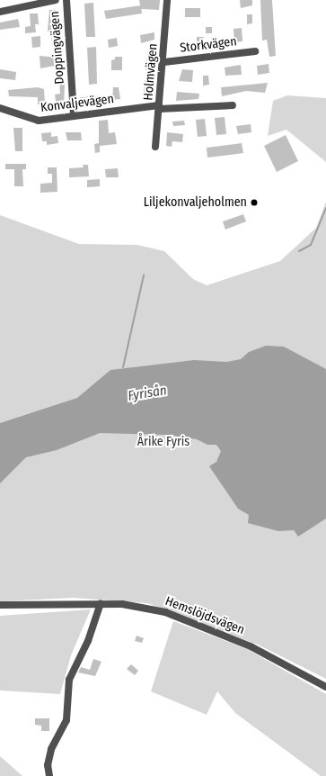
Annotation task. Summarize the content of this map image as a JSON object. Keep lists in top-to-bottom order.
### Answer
{
  "streets": {
    "street": [
      "Storkvägen",
      "Doppingvägen",
      "Holmvägen",
      "Konvaljevägen",
      "Hemslöjdsvägen"
    ]
  },
  "crossings": [
    ["Storkvägen", "Holmvägen"],
    ["Doppingvägen", "Konvaljevägen"],
    ["Holmvägen", "Konvaljevägen"]
  ],
  "water": ["Fyrisån"],
  "parks": ["Årike Fyris"],
  "places": ["Liljekonvaljeholmen"]
}
